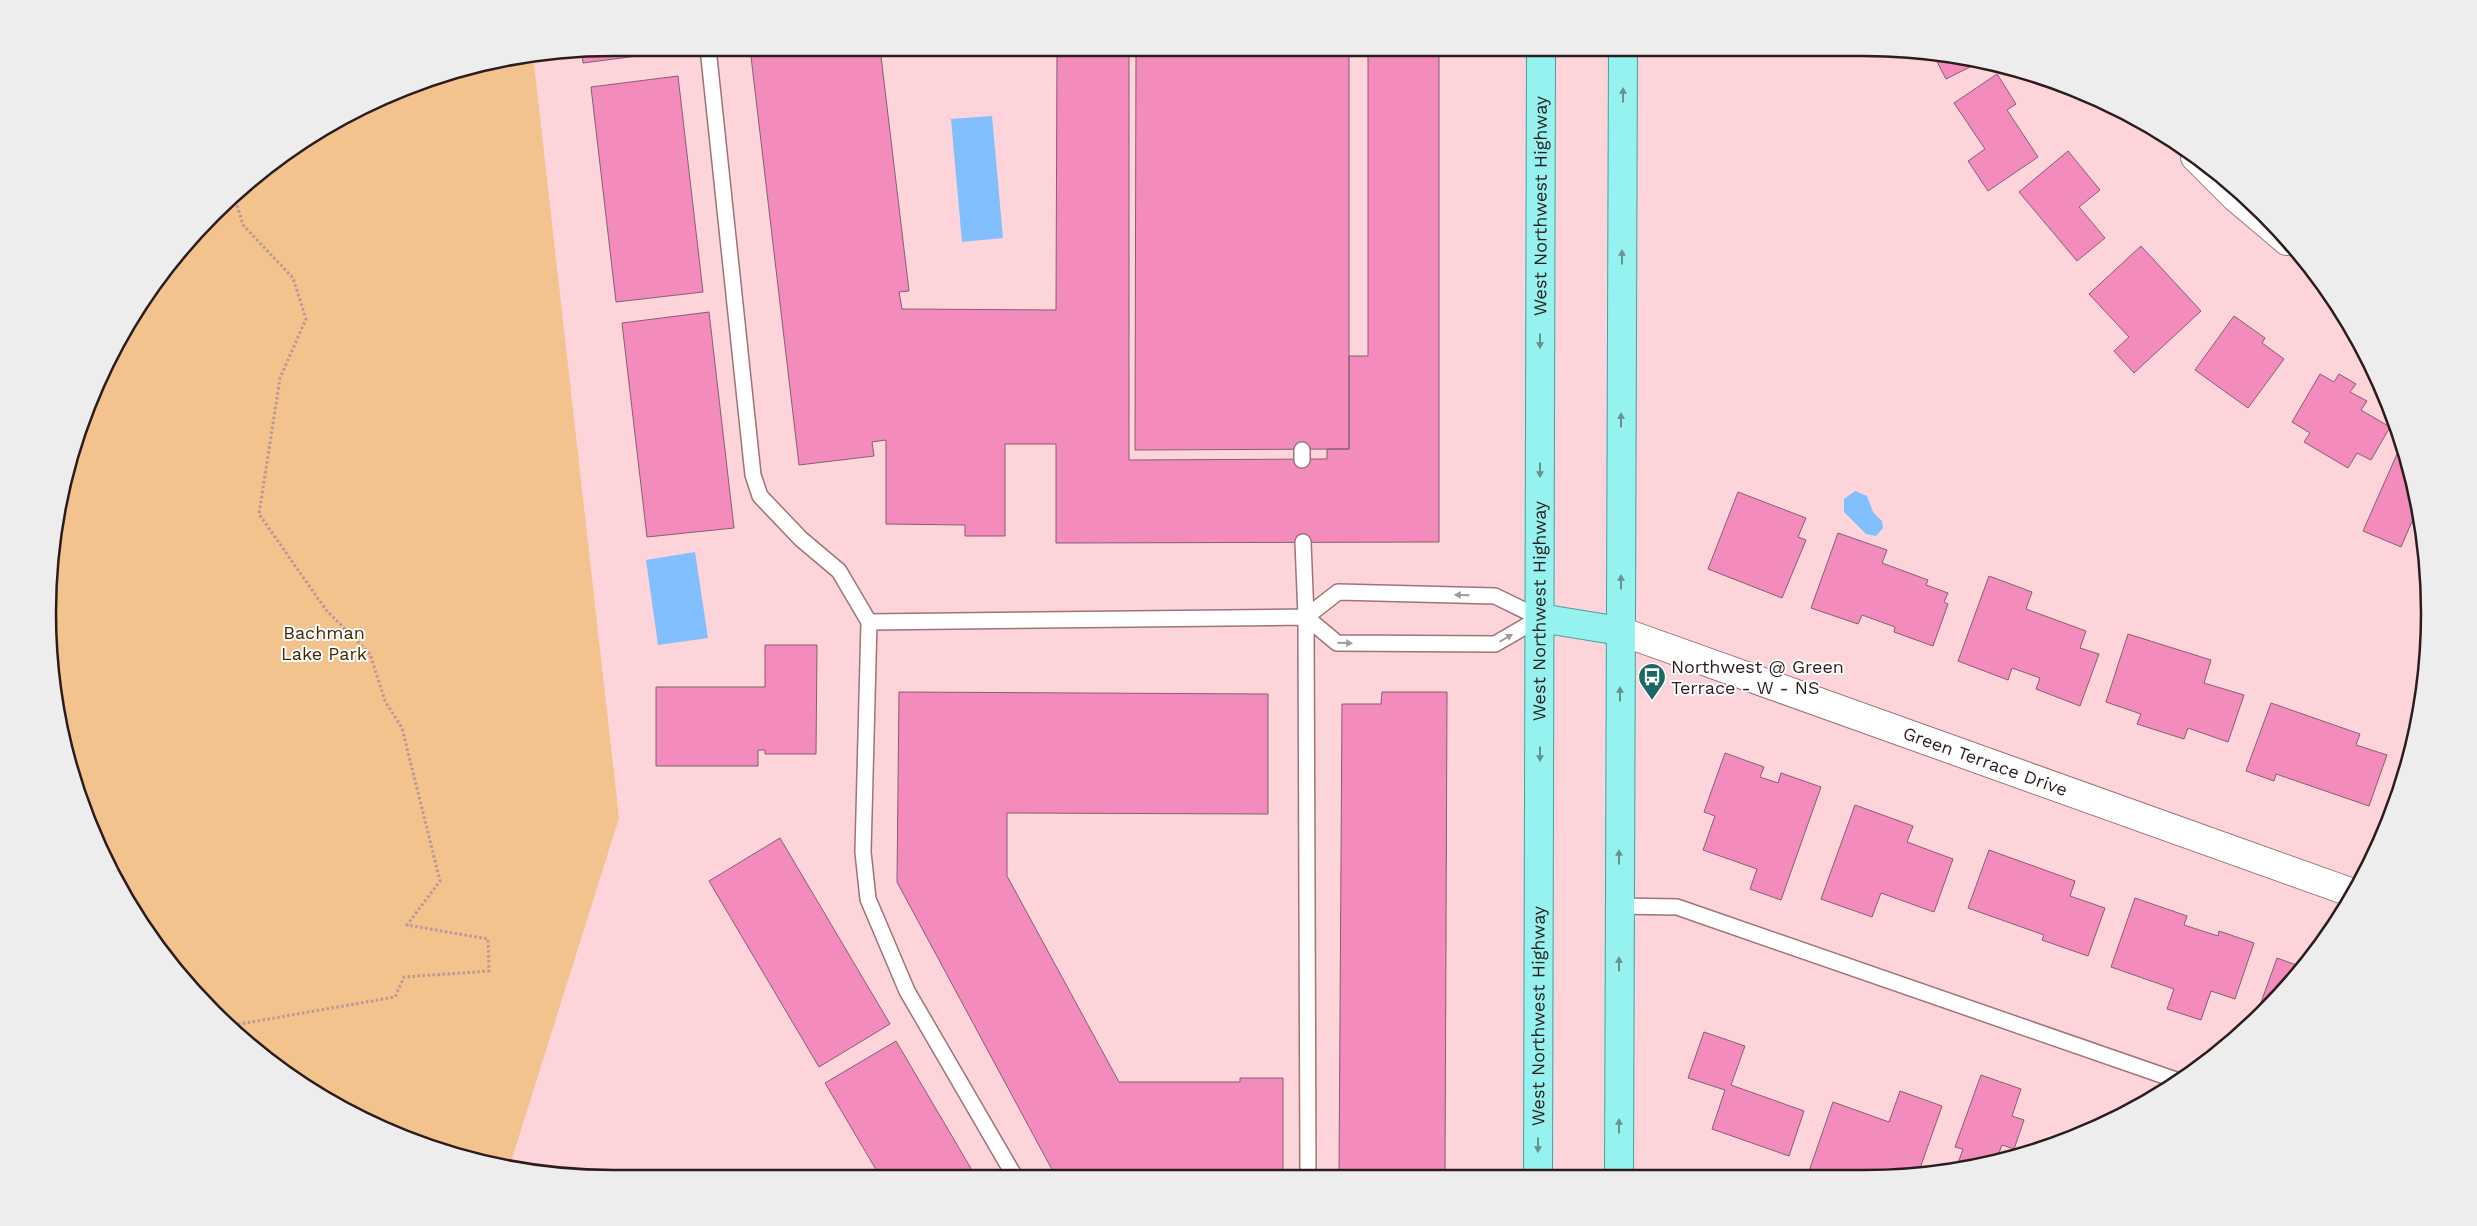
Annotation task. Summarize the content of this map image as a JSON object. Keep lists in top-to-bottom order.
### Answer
{
  "streets": {
    "main road": ["West Northwest Highway"],
    "street": ["Green Terrace Drive"]
  },
  "parks": ["Bachman Lake Park"],
  "places": {
    "bus stop": ["Northwest @ Green Terrace - W - NS"]
  }
}
